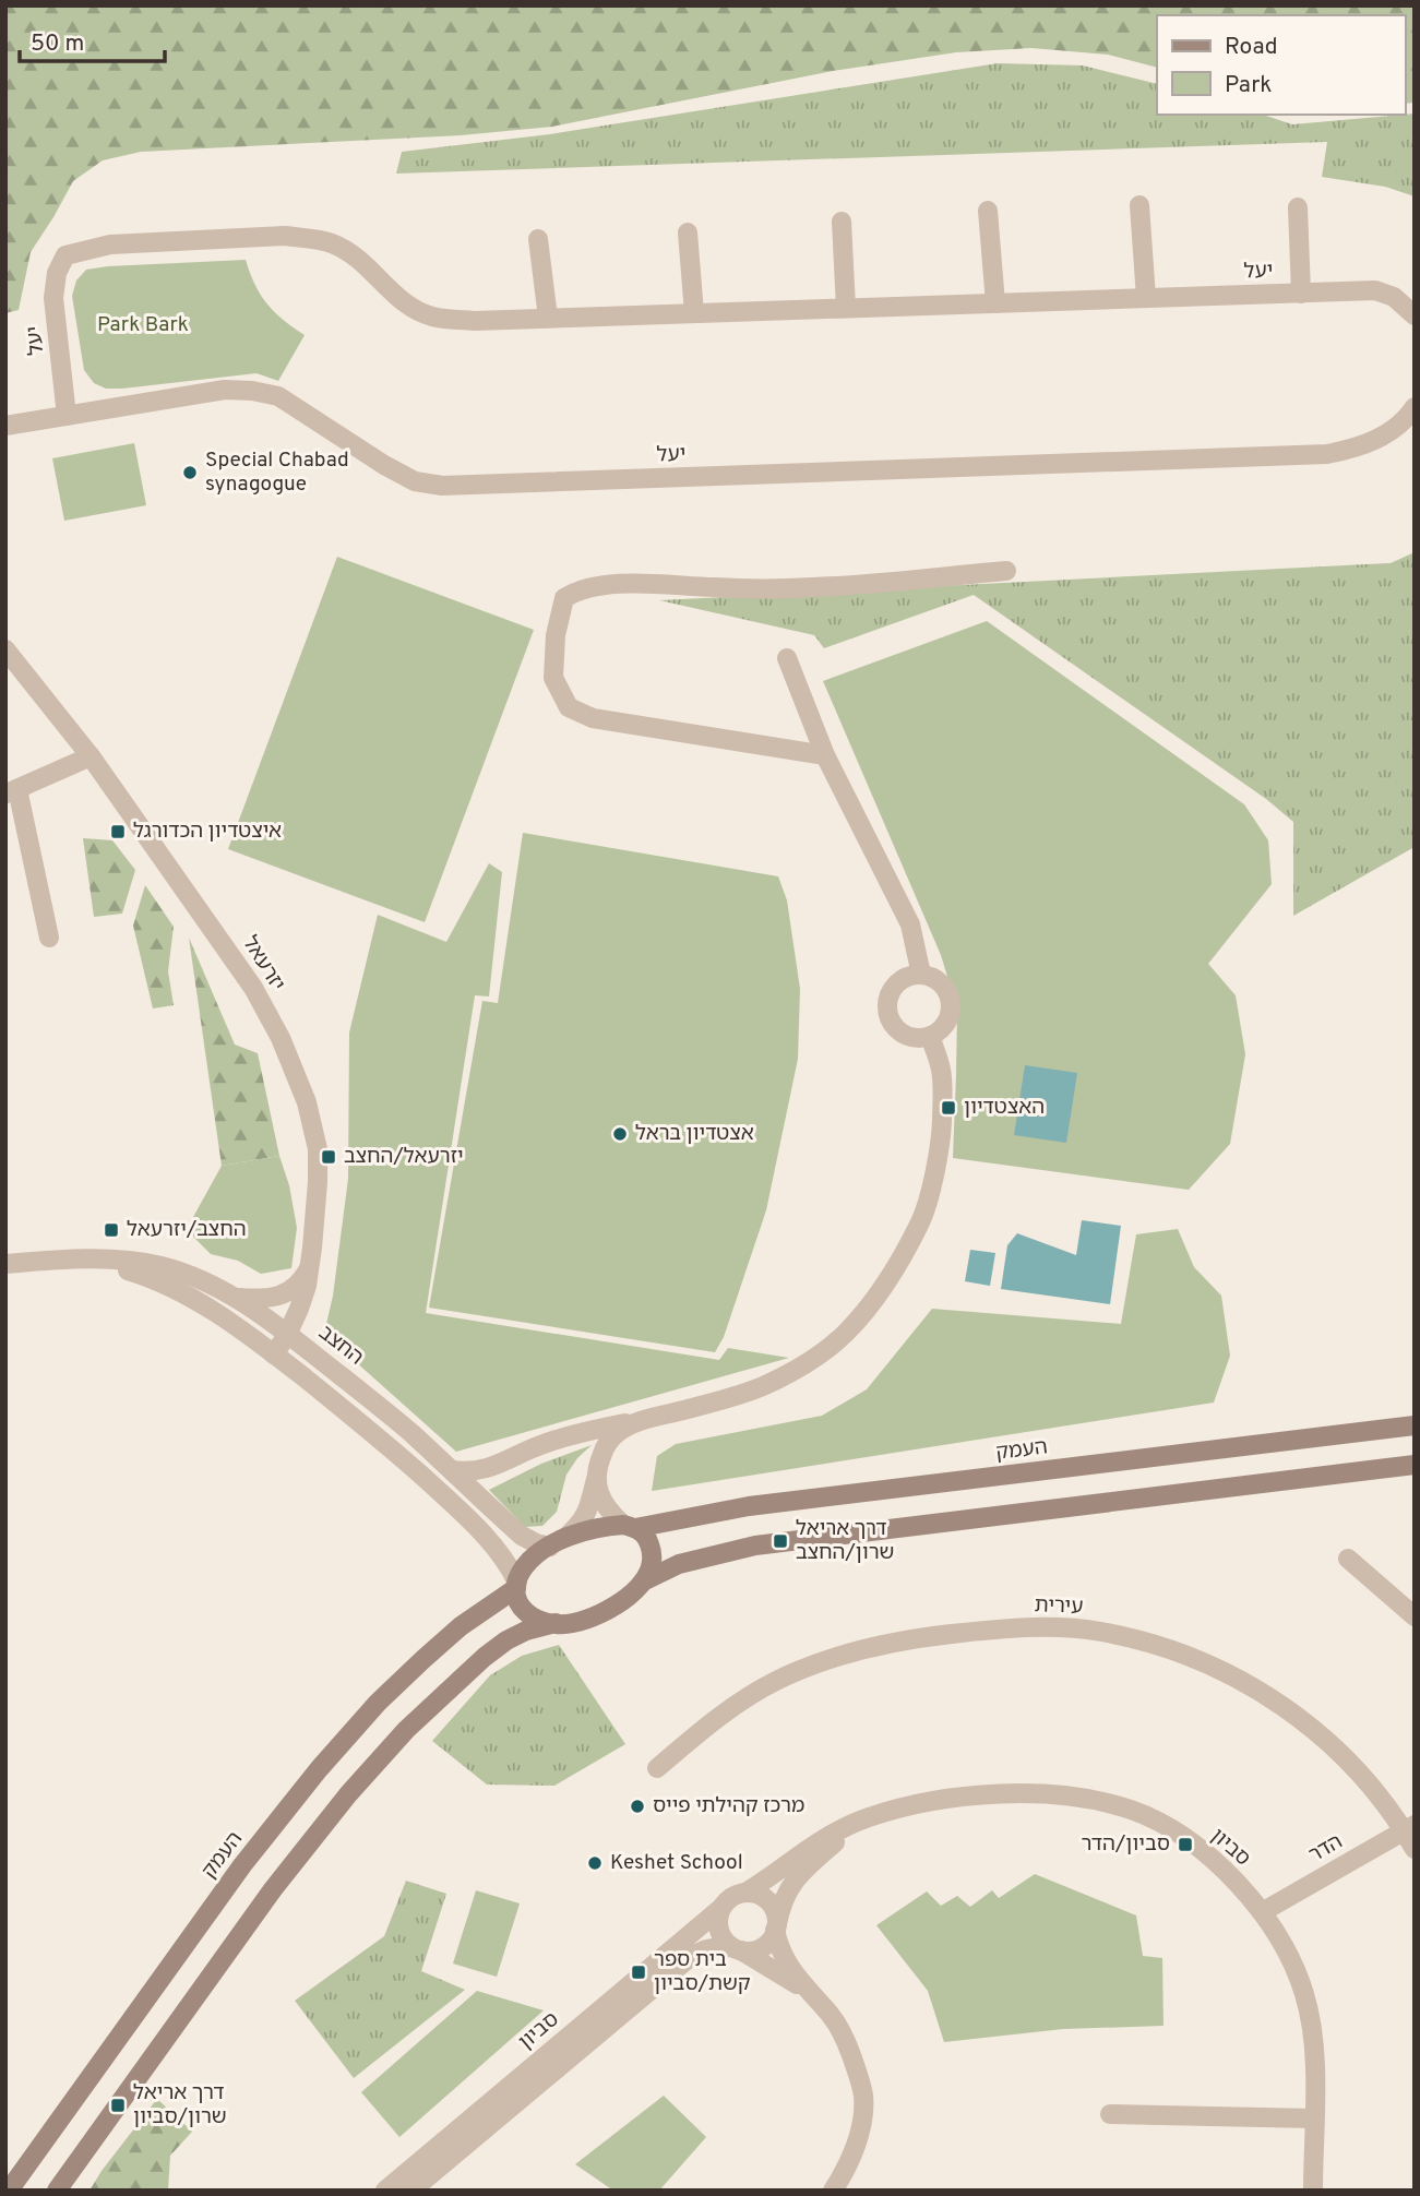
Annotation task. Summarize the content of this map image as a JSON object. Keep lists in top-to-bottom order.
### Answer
{
  "streets": {
    "main road": ["העמק"],
    "street": [
      "יעל",
      "יזרעאל",
      "החצב",
      "עירית",
      "סביון",
      "הדר"
    ]
  },
  "crossings": [
    ["יזרעאל", "החצב"],
    ["החצב", "העמק"],
    ["עירית", "הדר"],
    ["סביון", "הדר"]
  ],
  "parks": ["Park Bark"],
  "places": {
    "other": [
      "Special Chabad synagogue",
      "אצטדיון בראל",
      "מרכז קהילתי פייס",
      "Keshet School"
    ],
    "transit": [
      "איצטדיון הכדורגל",
      "האצטדיון",
      "יזרעאל/החצב",
      "החצב/יזרעאל",
      "דרך אריאל שרון/החצב",
      "סביון/הדר",
      "בית ספר קשת/סביון",
      "דרך אריאל שרון/סביון"
    ]
  },
  "legend": ["Road", "Park"],
  "scale_bar": "50 m"
}
